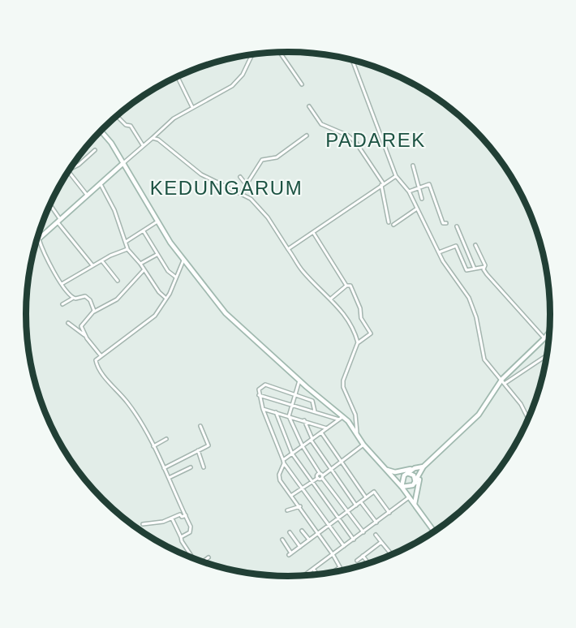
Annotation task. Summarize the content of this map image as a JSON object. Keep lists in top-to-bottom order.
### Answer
{
  "districts": ["PADAREK", "KEDUNGARUM"]
}
